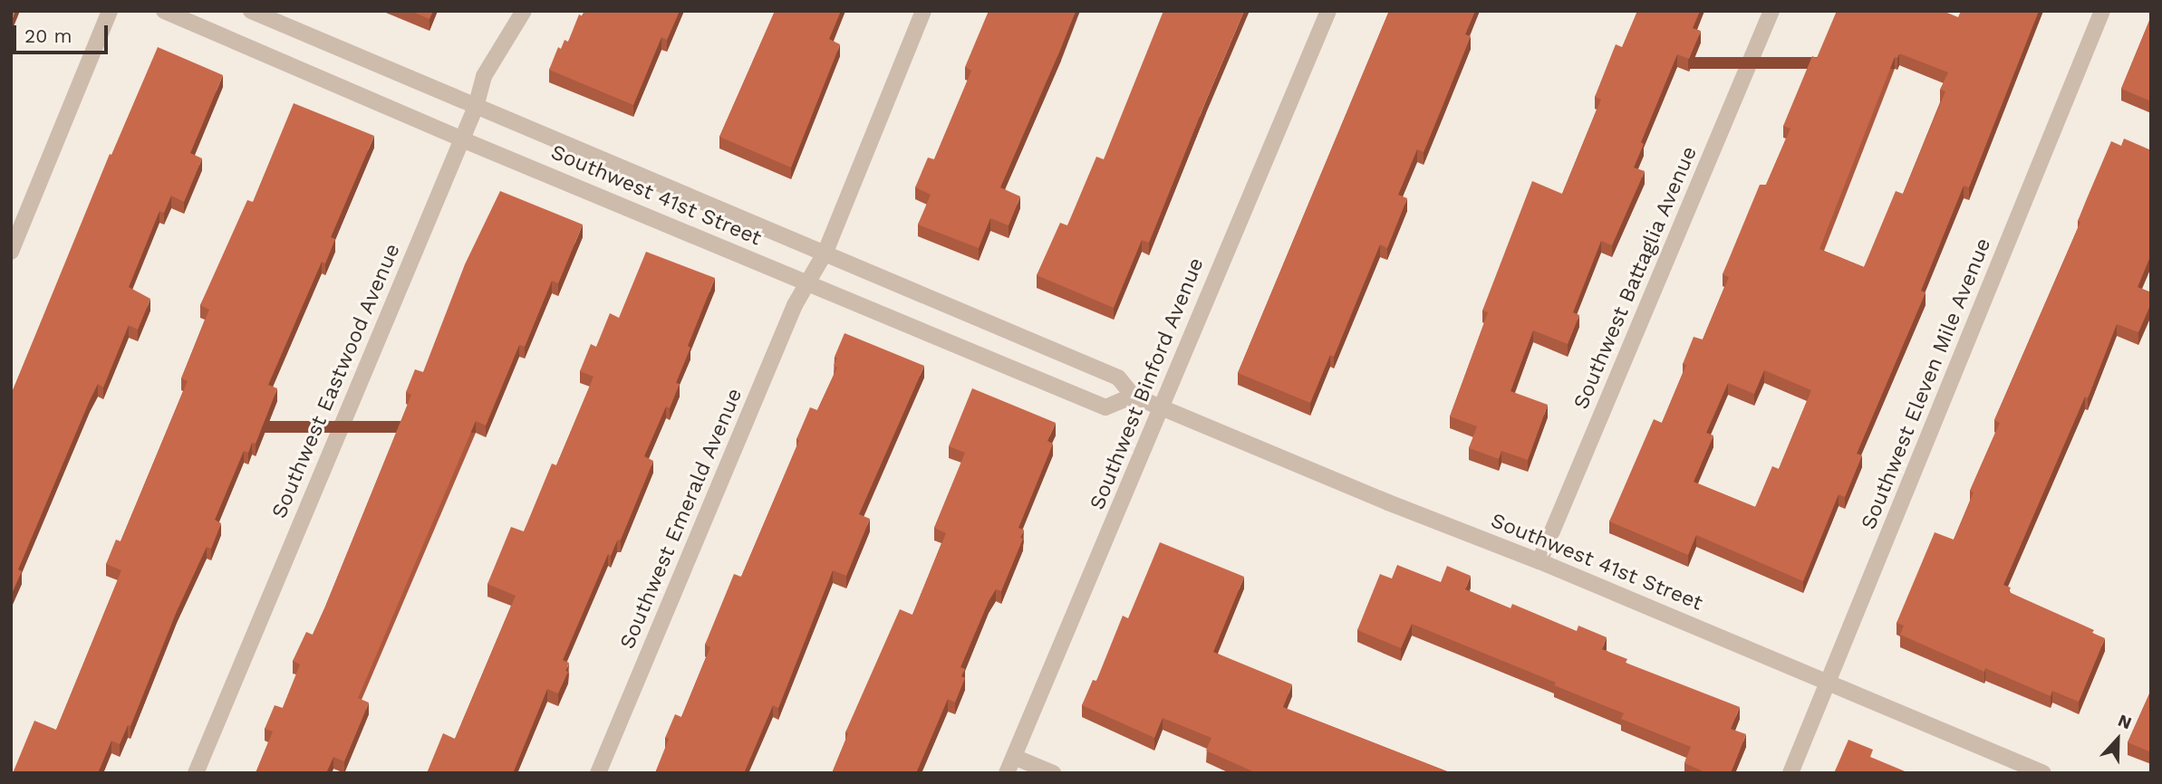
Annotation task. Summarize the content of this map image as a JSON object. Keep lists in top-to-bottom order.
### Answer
{
  "streets": {
    "street": [
      "Southwest 41st Street",
      "Southwest Battaglia Avenue",
      "Southwest Eastwood Avenue",
      "Southwest Binford Avenue",
      "Southwest Eleven Mile Avenue",
      "Southwest Emerald Avenue"
    ]
  },
  "crossings": [
    ["Southwest 41st Street", "Southwest Battaglia Avenue"],
    ["Southwest 41st Street", "Southwest Eastwood Avenue"],
    ["Southwest 41st Street", "Southwest Binford Avenue"],
    ["Southwest 41st Street", "Southwest Eleven Mile Avenue"],
    ["Southwest 41st Street", "Southwest Emerald Avenue"]
  ],
  "scale_bar": "20 m",
  "north": "top"
}
